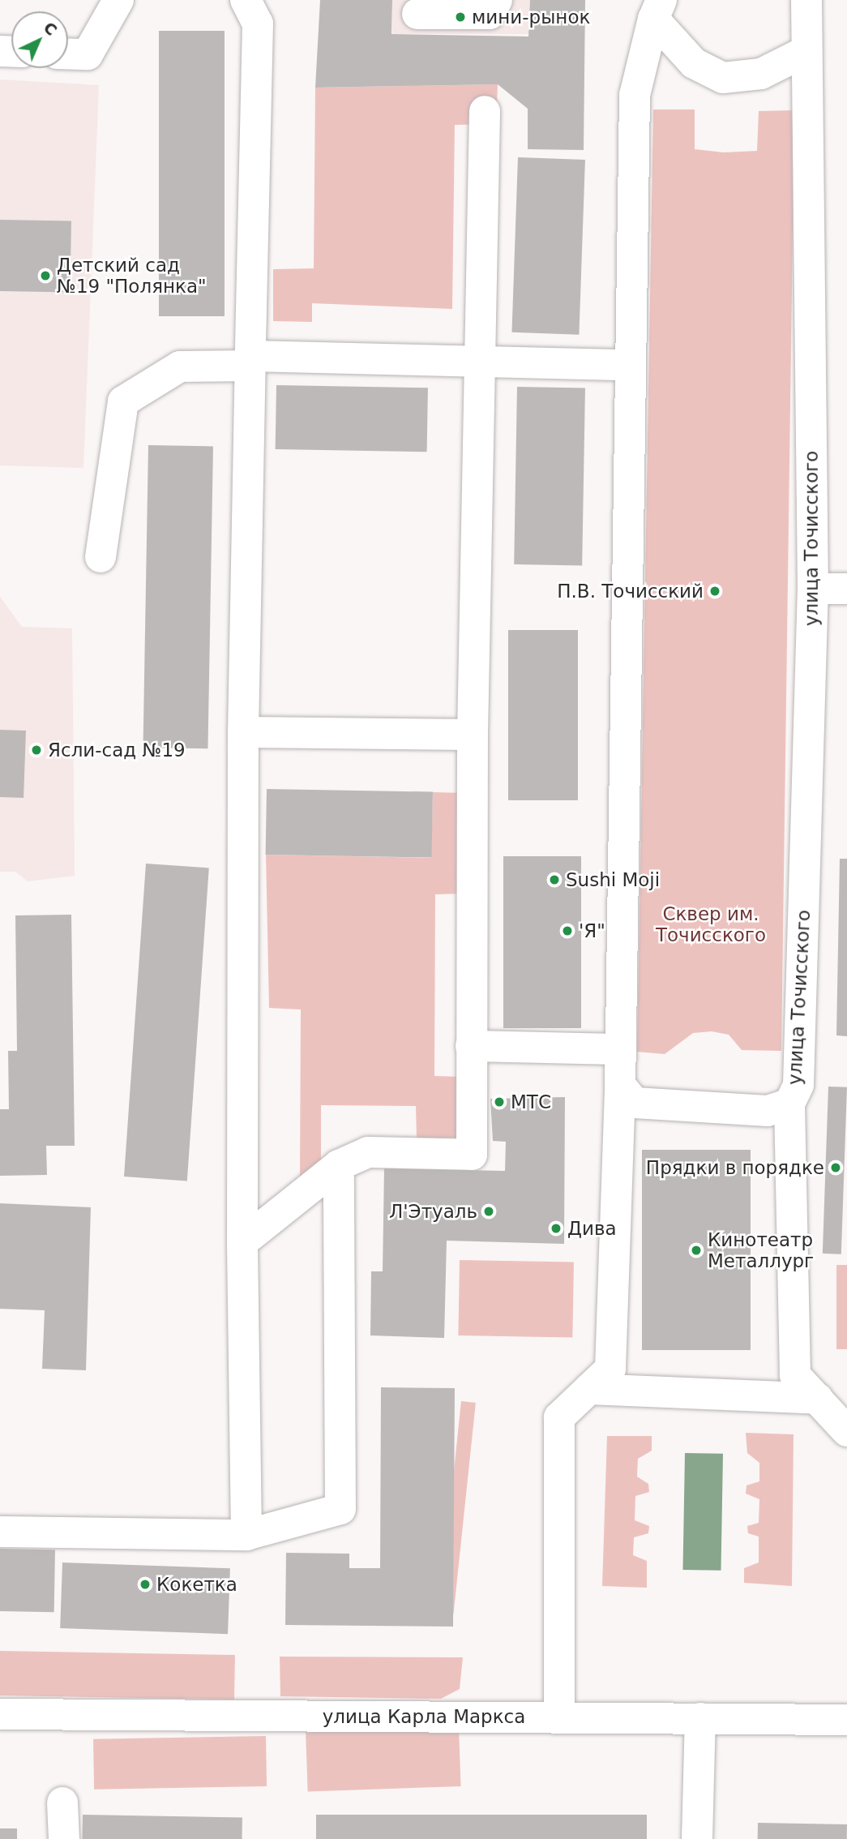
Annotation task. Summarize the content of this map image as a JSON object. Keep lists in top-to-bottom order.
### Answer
{
  "streets": {
    "street": ["улица Точисского", "улица Карла Маркса"]
  },
  "parks": ["Сквер им. Точисского"],
  "places": [
    "мини-рынок",
    "Детский сад №19 \"Полянка\"",
    "П.В. Точисский",
    "Ясли-сад №19",
    "Sushi Moji",
    "'Я\"",
    "МТС",
    "Прядки в порядке",
    "Л'Этуаль",
    "Дива",
    "Кинотеатр Металлург",
    "Кокетка"
  ],
  "north": "top right"
}
